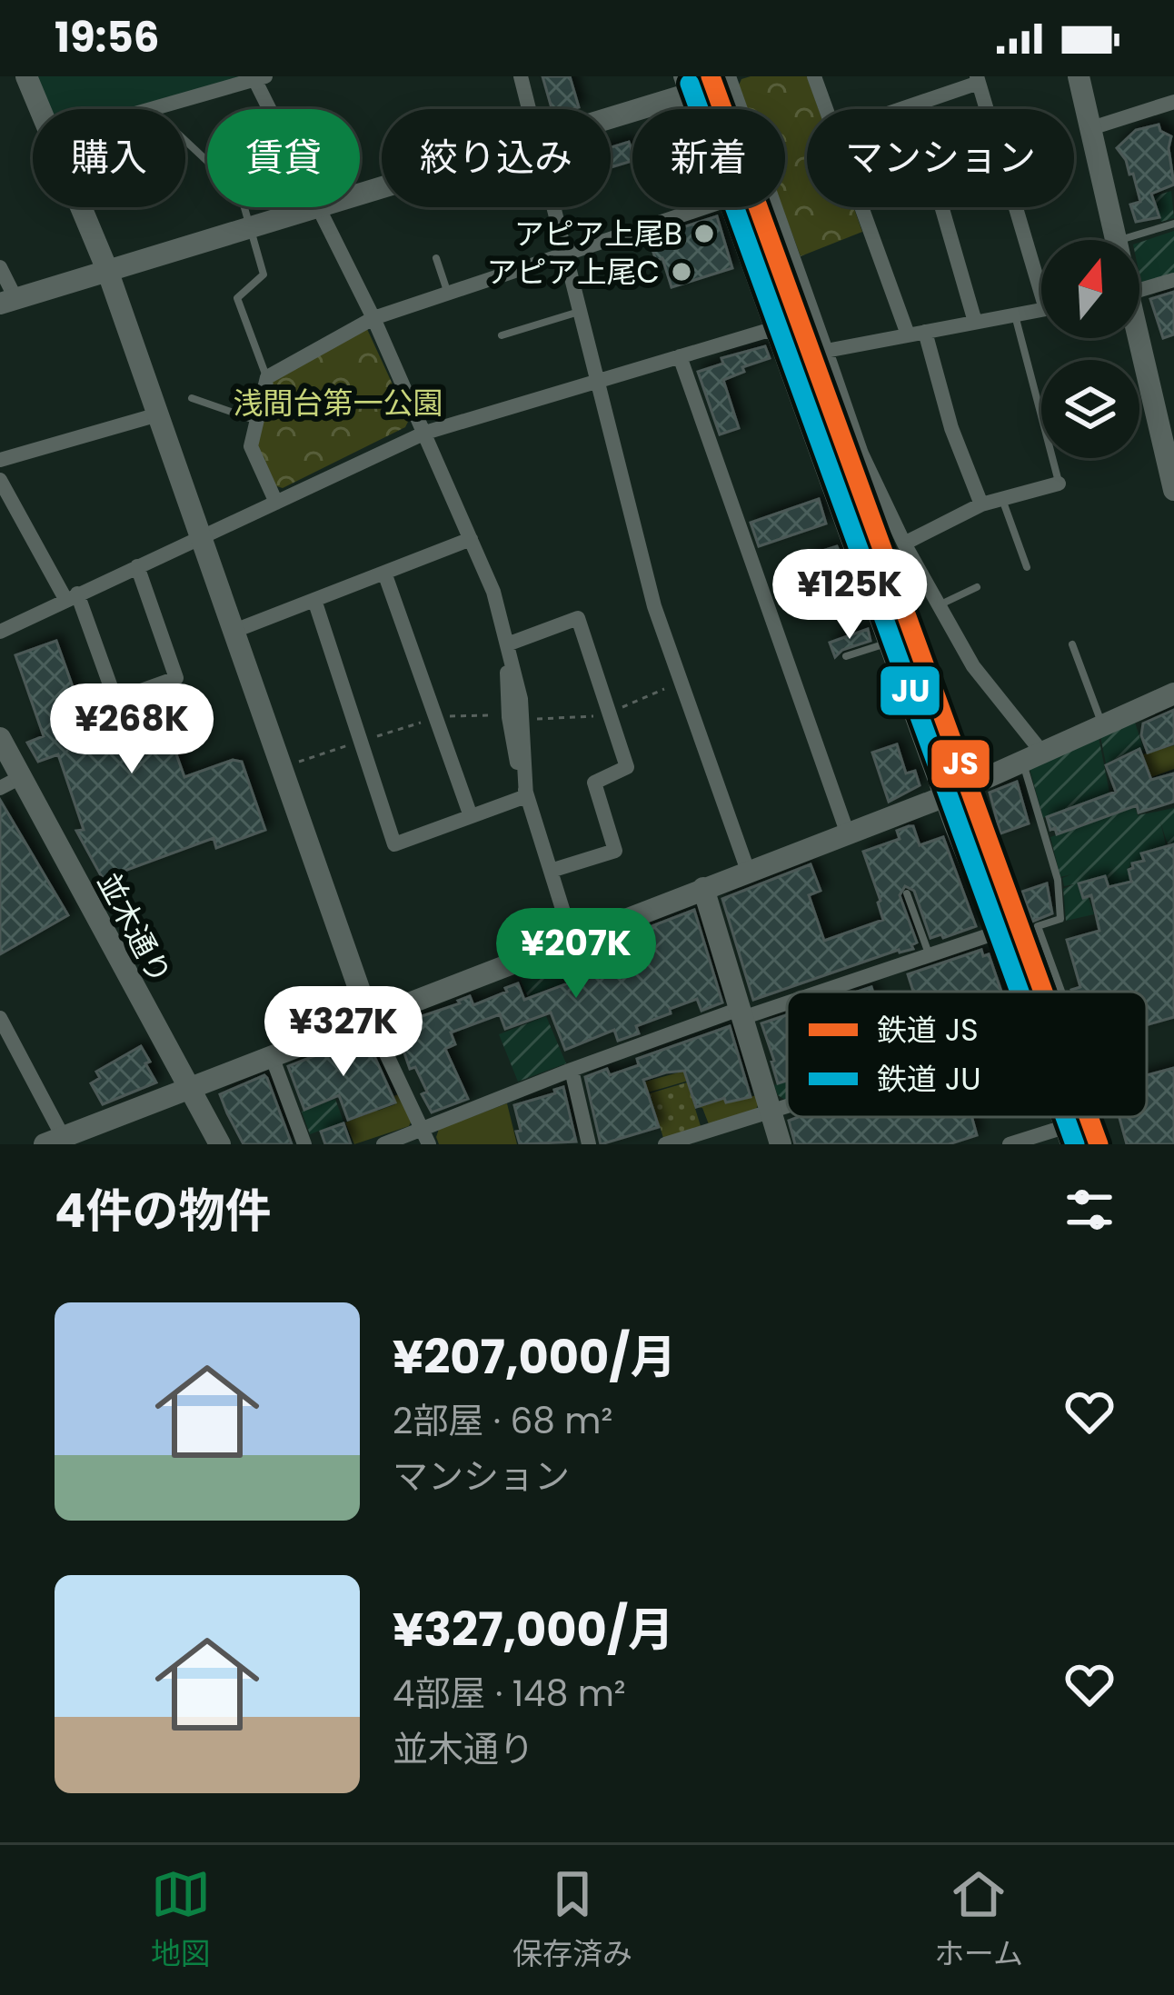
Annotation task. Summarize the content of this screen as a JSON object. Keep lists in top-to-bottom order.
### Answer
{
  "streets": {
    "street": ["並木通り"]
  },
  "parks": ["浅間台第一公園"],
  "places": ["アピア上尾B", "アピア上尾C"],
  "lines": ["rail line JS", "rail line JU"],
  "legend": ["鉄道 JS", "鉄道 JU"],
  "north": "top",
  "page": {
    "status": "19:56",
    "chip": [
      "購入",
      "賃貸",
      "絞り込み",
      "新着",
      "マンション"
    ],
    "price": [
      "¥125K",
      "¥268K",
      "¥207K",
      "¥327K"
    ],
    "heading": "4件の物件",
    "list": [
      {
        "name": "¥207,000/月",
        "note": "2部屋 · 68 m² · マンション"
      },
      {
        "name": "¥327,000/月",
        "note": "4部屋 · 148 m² · 並木通り"
      }
    ],
    "tabs": ["地図", "保存済み", "ホーム"]
  }
}
